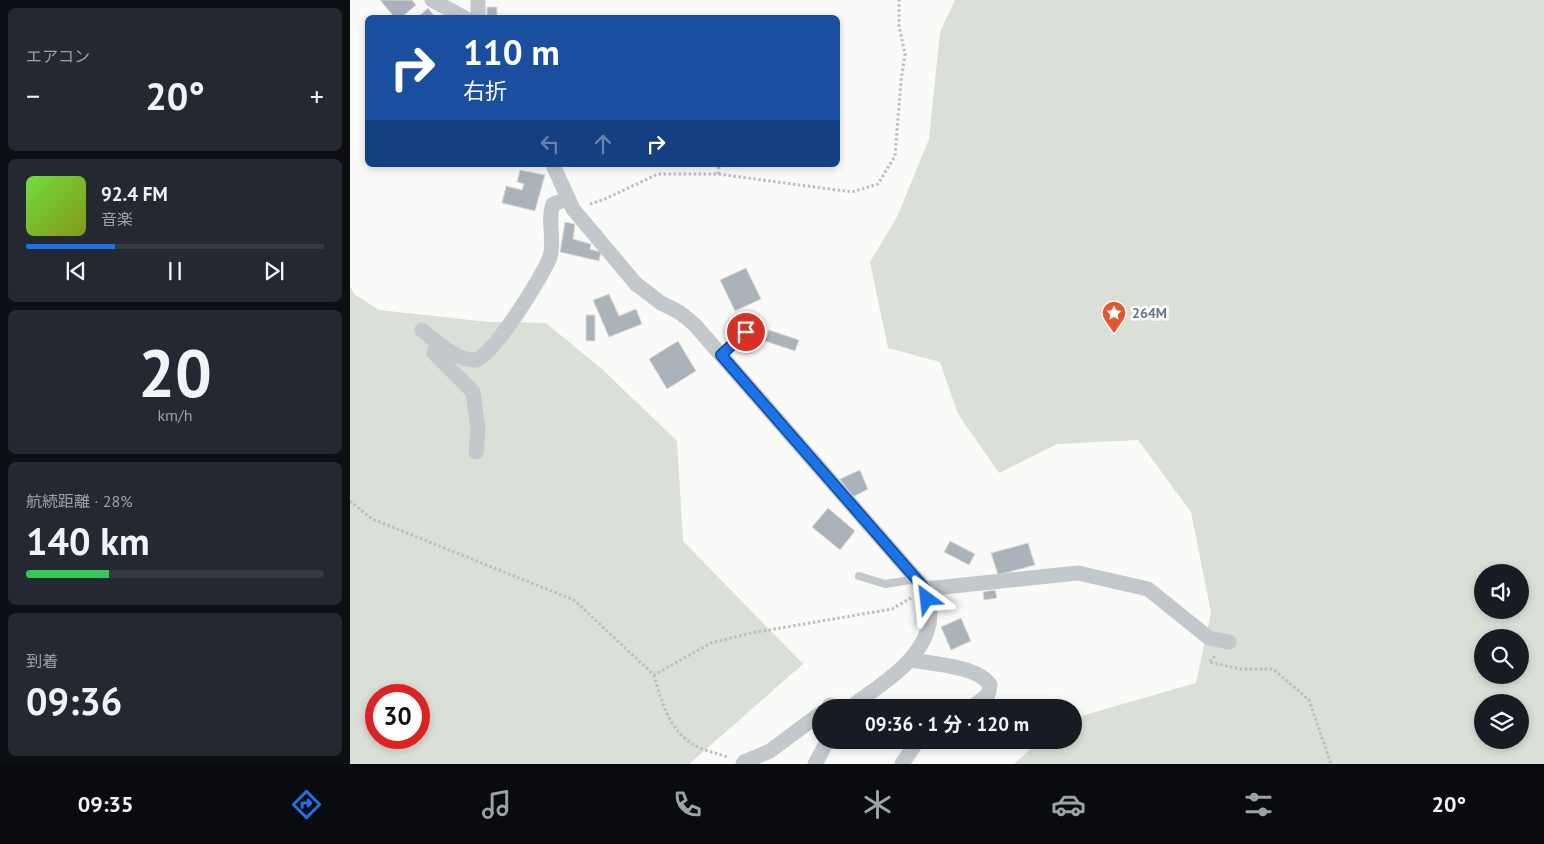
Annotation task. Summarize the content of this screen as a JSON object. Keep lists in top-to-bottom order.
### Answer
{
  "places": {
    "place": ["264M"]
  },
  "page": {
    "tile": [
      "エアコン",
      ["20", "km/h"],
      ["航続距離 · 28%", "140 km"],
      ["到着", "09:36"]
    ],
    "turn": ["110 m", "右折"],
    "heat": ["−", "20°", "+"],
    "song": ["92.4 FM", "音楽"],
    "limit": "30",
    "trip": "09:36 · 1 分 · 120 m",
    "tabs": ["09:35", "20°"]
  }
}
